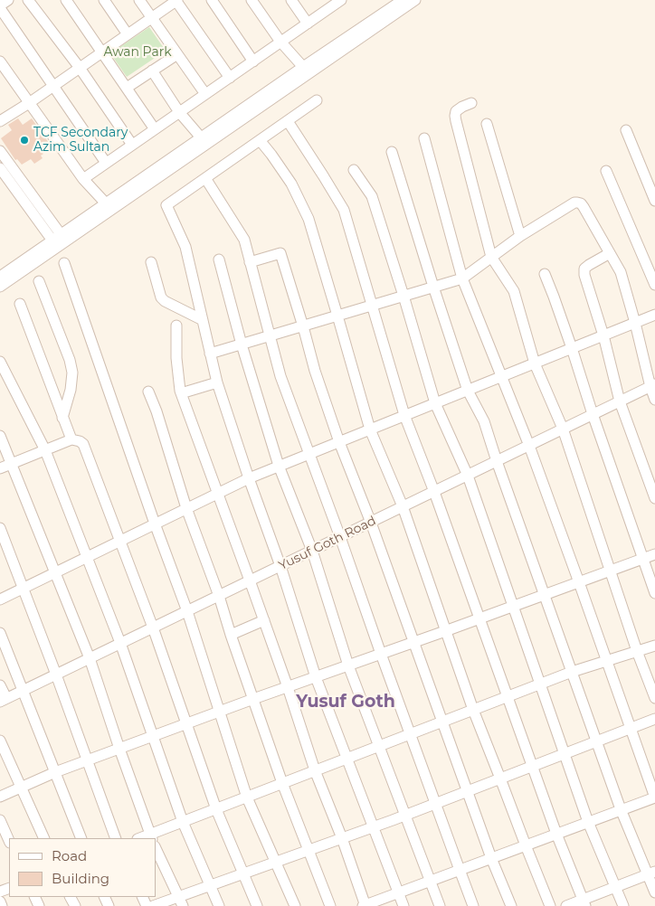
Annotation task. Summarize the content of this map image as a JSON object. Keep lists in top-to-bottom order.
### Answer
{
  "streets": {
    "street": ["Yusuf Goth Road"]
  },
  "districts": ["Yusuf Goth"],
  "parks": ["Awan Park"],
  "places": ["TCF Secondary Azim Sultan"],
  "legend": ["Road", "Building"]
}
